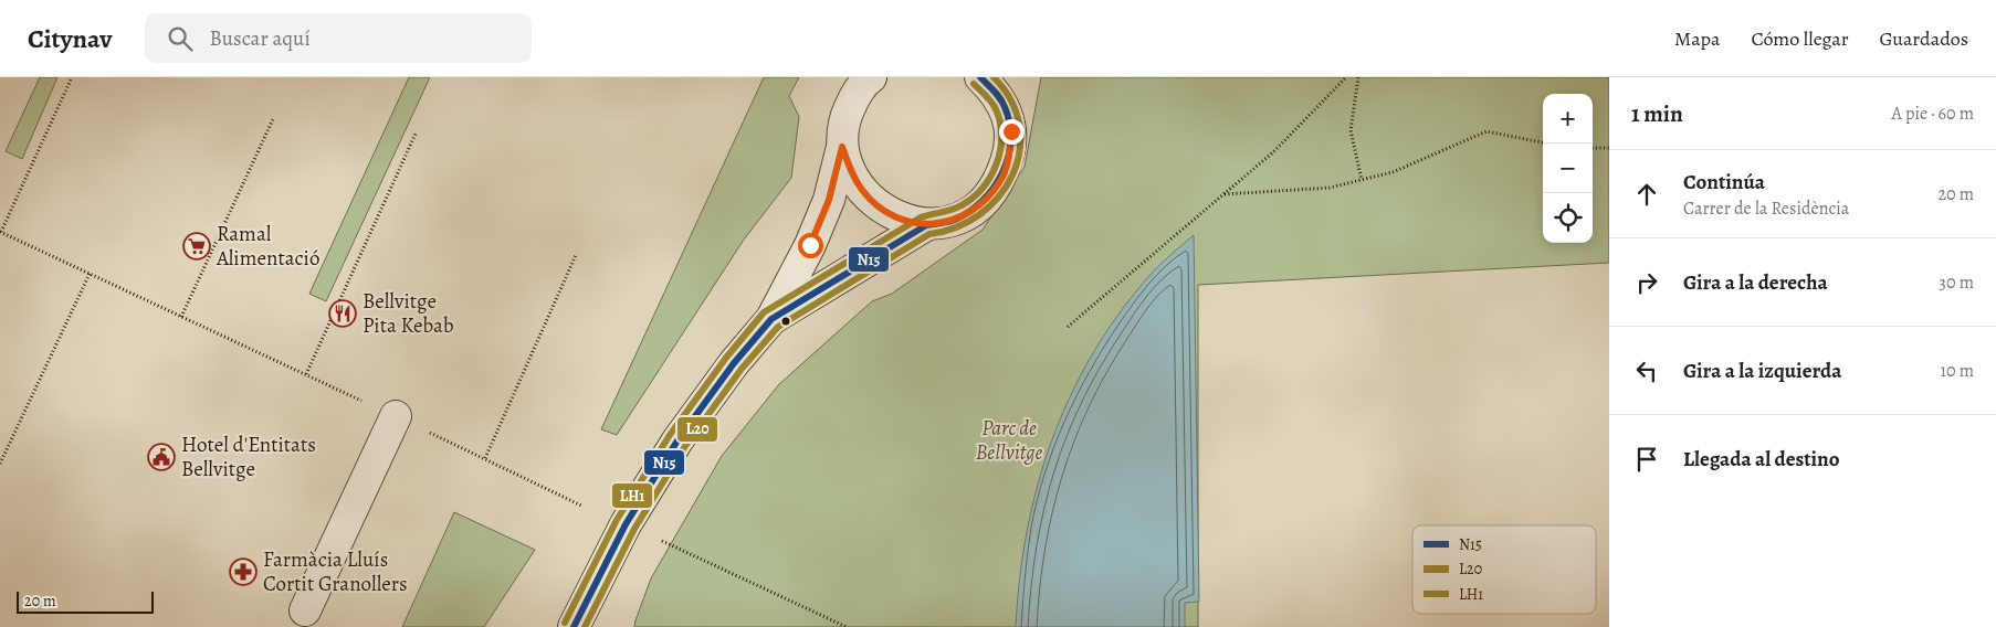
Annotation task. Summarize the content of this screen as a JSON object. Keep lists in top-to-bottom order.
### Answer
{
  "parks": ["Parc de Bellvitge"],
  "places": {
    "supermarket": ["Ramal Alimentació"],
    "restaurant": ["Bellvitge Pita Kebab"],
    "public building": ["Hotel d'Entitats Bellvitge"],
    "pharmacy": ["Farmàcia Lluís Cortit Granollers"]
  },
  "lines": ["transit line N15", "transit line L20", "transit line LH1"],
  "legend": ["N15", "L20", "LH1"],
  "scale_bar": "20 m",
  "page": {
    "header": "Citynav",
    "search": "Buscar aquí",
    "nav": ["Mapa", "Cómo llegar", "Guardados"],
    "heading": ["1 min", "A pie · 60 m"],
    "map_buttons": ["+", "−"],
    "list": [
      ["Continúa", "Carrer de la Residència", "20 m"],
      ["Gira a la derecha", "30 m"],
      ["Gira a la izquierda", "10 m"],
      "Llegada al destino"
    ],
    "scale": "20 m"
  }
}
